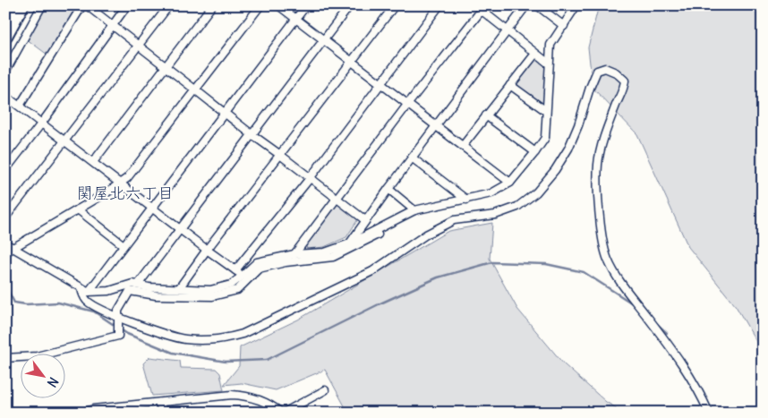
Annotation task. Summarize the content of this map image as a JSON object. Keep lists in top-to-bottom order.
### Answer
{
  "districts": ["関屋北六丁目"],
  "north": "bottom right"
}
